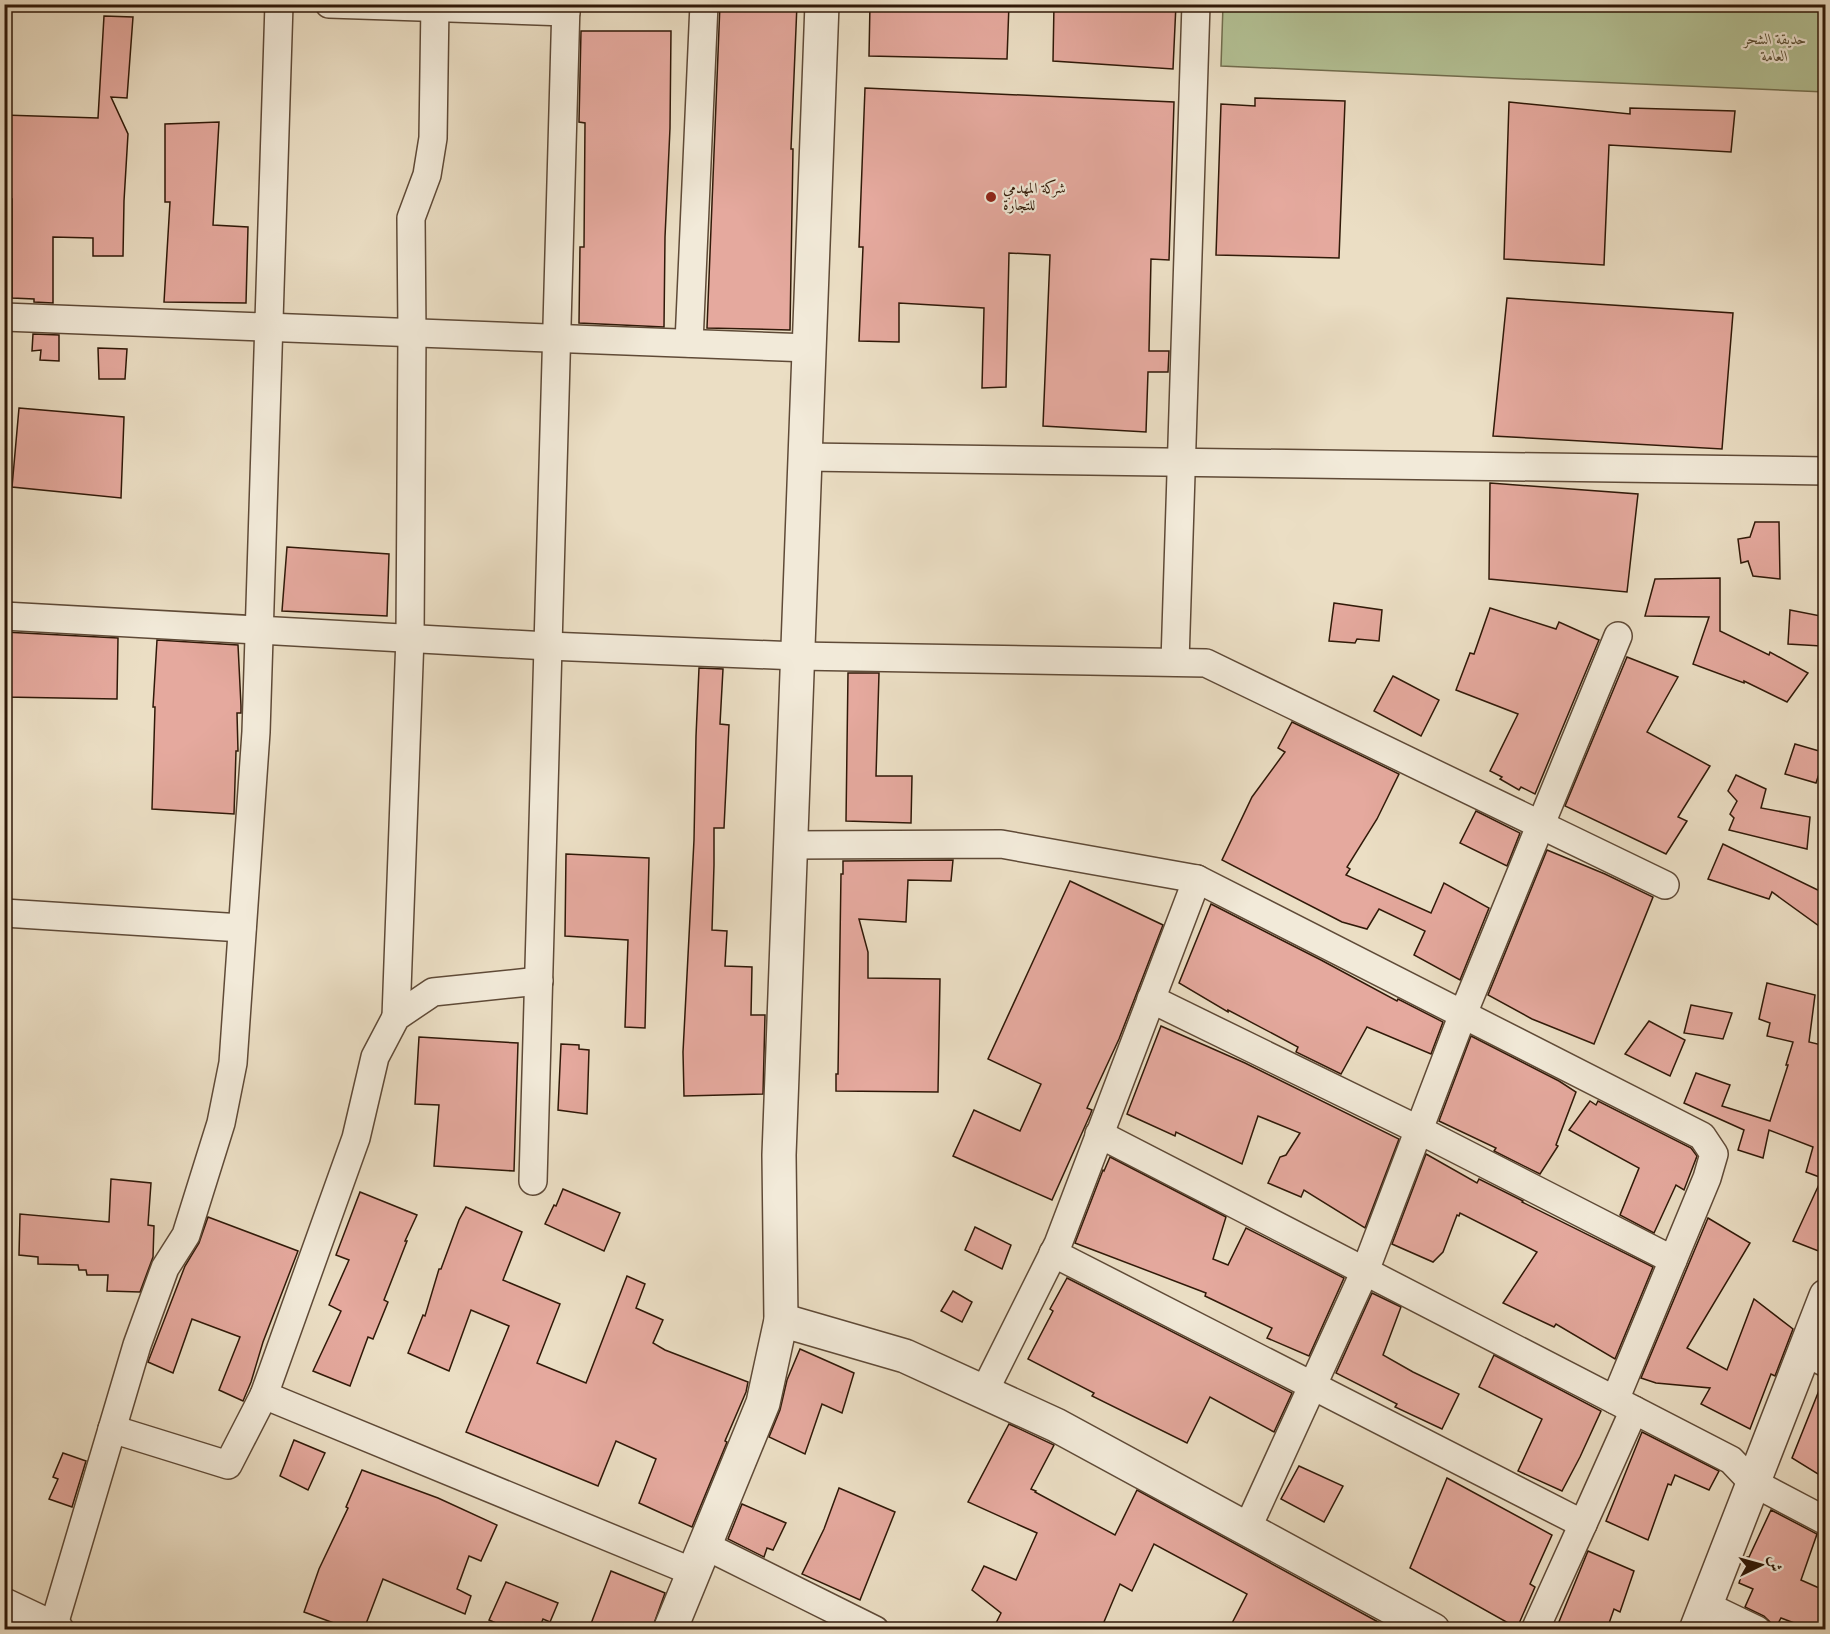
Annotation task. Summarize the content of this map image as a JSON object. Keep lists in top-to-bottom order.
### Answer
{
  "parks": ["حديقة الشحر العامة"],
  "places": ["شركة المهدمي للتجارة"],
  "north": "right"
}
